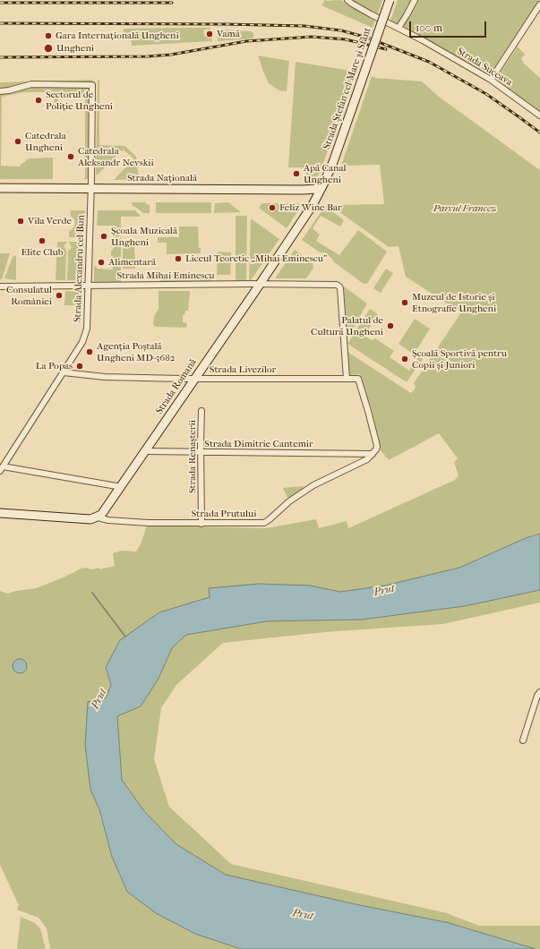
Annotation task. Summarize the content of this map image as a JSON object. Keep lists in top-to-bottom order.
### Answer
{
  "streets": {
    "main road": ["Strada Ștefan cel Mare și Sfânt", "Strada Națională", "Strada Romană"],
    "street": [
      "Strada Suceava",
      "Strada Alexandru cel Bun",
      "Strada Mihai Eminescu",
      "Strada Livezilor",
      "Strada Dimitrie Cantemir",
      "Strada Renașterii",
      "Strada Prutului"
    ]
  },
  "crossings": [
    ["Strada Ștefan cel Mare și Sfânt", "Strada Națională"],
    ["Strada Ștefan cel Mare și Sfânt", "Strada Romană"],
    ["Strada Națională", "Strada Alexandru cel Bun"],
    ["Strada Națională", "Strada Romană"],
    ["Strada Alexandru cel Bun", "Strada Mihai Eminescu"],
    ["Strada Alexandru cel Bun", "Strada Livezilor"],
    ["Strada Mihai Eminescu", "Strada Livezilor"],
    ["Strada Mihai Eminescu", "Strada Romană"],
    ["Strada Livezilor", "Strada Romană"],
    ["Strada Livezilor", "Strada Dimitrie Cantemir"],
    ["Strada Livezilor", "Strada Prutului"],
    ["Strada Romană", "Strada Dimitrie Cantemir"],
    ["Strada Romană", "Strada Prutului"],
    ["Strada Dimitrie Cantemir", "Strada Renașterii"],
    ["Strada Dimitrie Cantemir", "Strada Prutului"],
    ["Strada Renașterii", "Strada Prutului"]
  ],
  "water": ["Prut"],
  "parks": ["Parcul Francez"],
  "places": [
    "Vamă",
    "Gara Internațională Ungheni",
    "Ungheni",
    "Sectorul de Poliție Ungheni",
    "Catedrala Ungheni",
    "Catedrala Aleksandr Nevskii",
    "Apă Canal Ungheni",
    "Feliz Wine Bar",
    "Vila Verde",
    "Școala Muzicală Ungheni",
    "Elite Club",
    "Liceul Teoretic „Mihai Eminescu”",
    "Alimentară",
    "Consulatul României",
    "Muzeul de Istorie și Etnografie Ungheni",
    "Palatul de Cultură Ungheni",
    "Agenția Poștală Ungheni MD-3682",
    "Școală Sportivă pentru Copii și Juniori",
    "La Popas"
  ],
  "scale_bar": "100 m"
}
